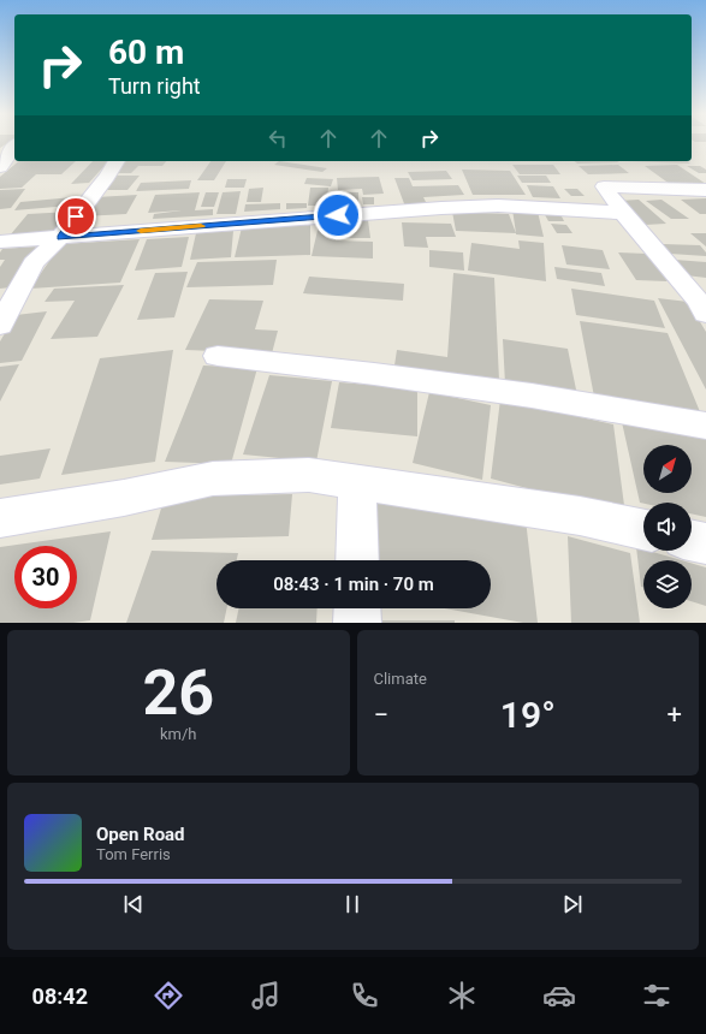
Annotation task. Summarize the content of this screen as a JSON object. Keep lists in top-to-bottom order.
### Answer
{
  "north": "top right",
  "page": {
    "turn": ["60 m", "Turn right"],
    "limit": "30",
    "trip": "08:43 · 1 min · 70 m",
    "tile": [
      ["26", "km/h"],
      "Climate"
    ],
    "heat": ["−", "19°", "+"],
    "song": ["Open Road", "Tom Ferris"],
    "tabs": "08:42"
  }
}
